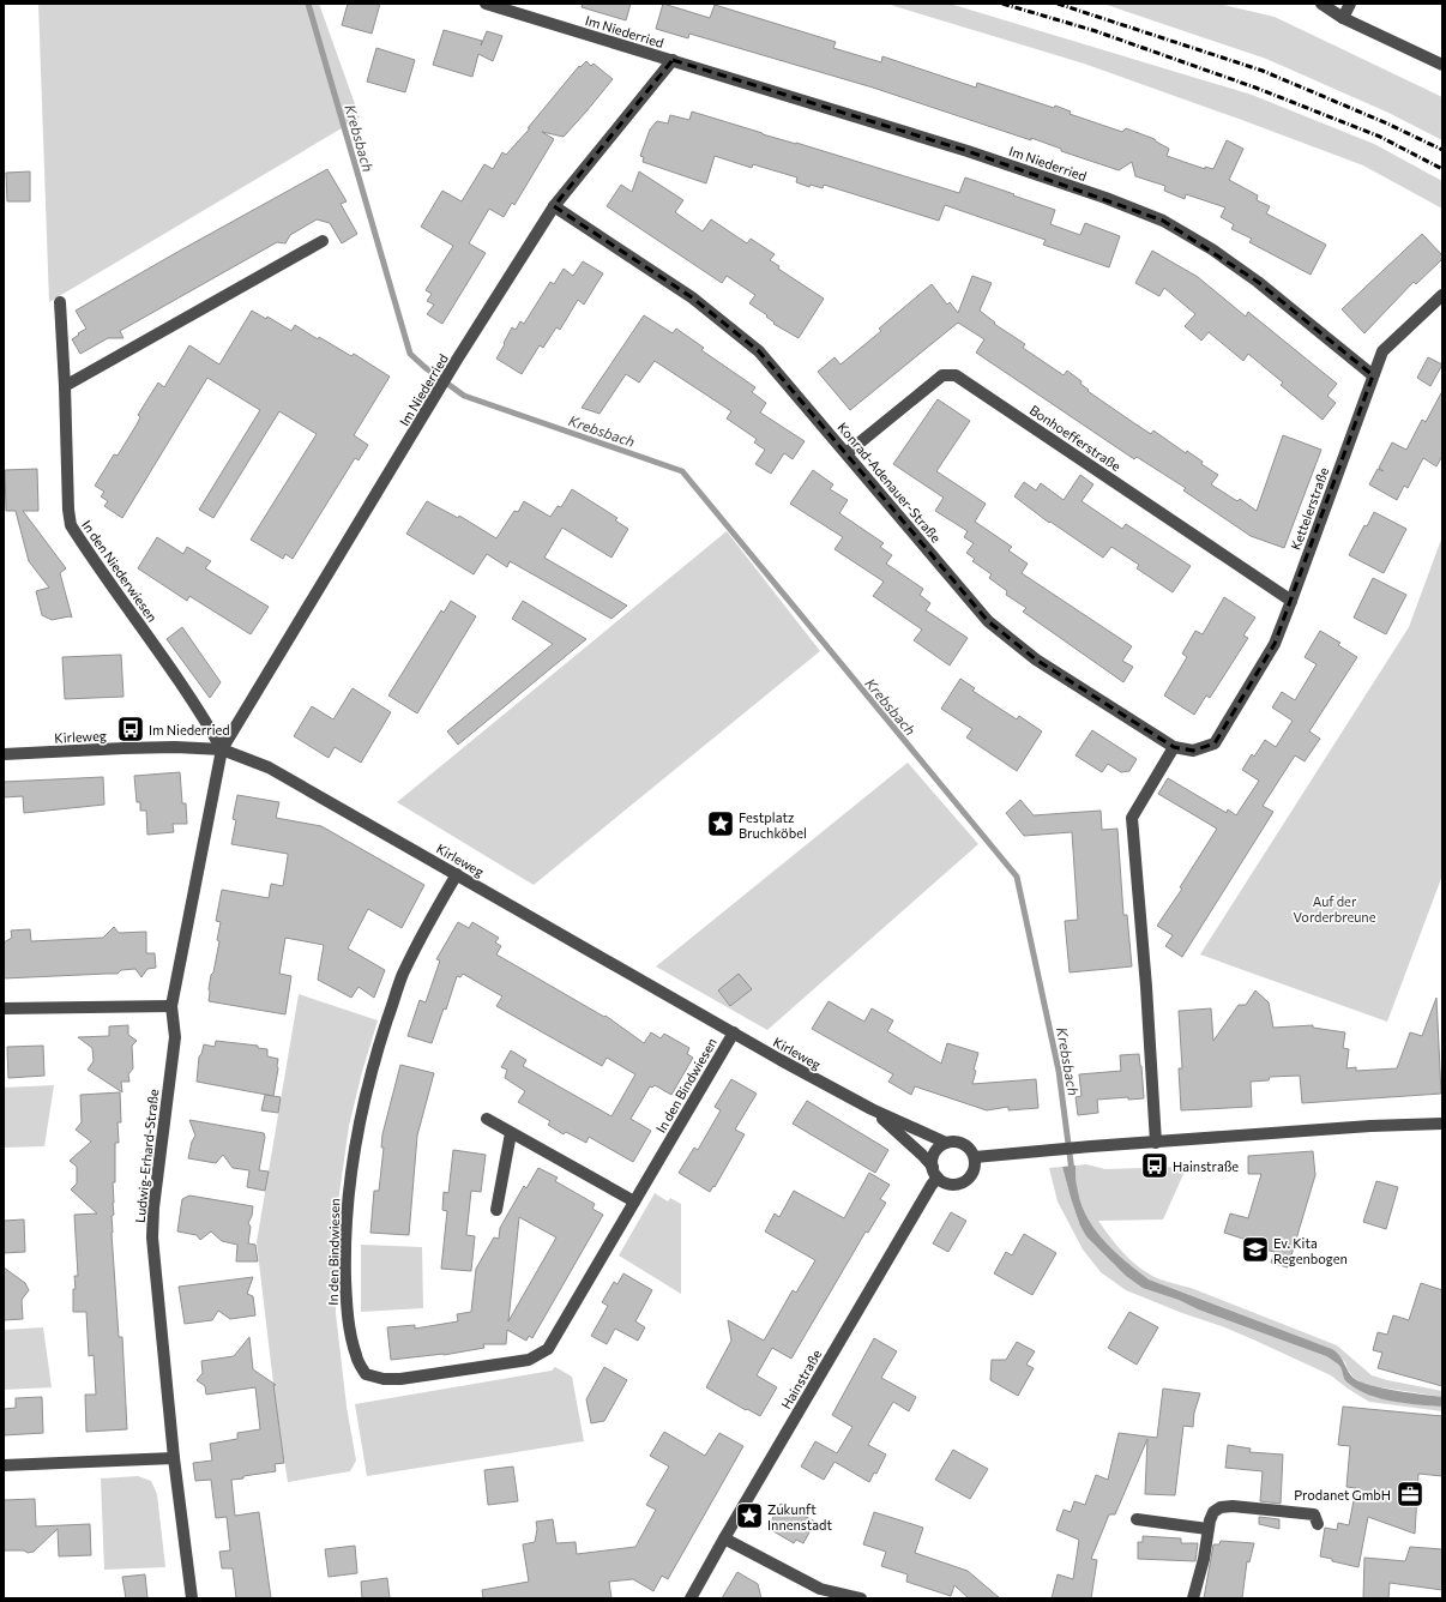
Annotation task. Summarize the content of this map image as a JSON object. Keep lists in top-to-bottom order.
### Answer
{
  "streets": {
    "street": [
      "Im Niederried",
      "Bonhoefferstraße",
      "Konrad-Adenauer-Straße",
      "Kettelerstraße",
      "In den Niederwiesen",
      "Kirleweg",
      "In den Bindwiesen",
      "Ludwig-Erhard-Straße",
      "Hainstraße"
    ]
  },
  "crossings": [
    ["Im Niederried", "Konrad-Adenauer-Straße"],
    ["Im Niederried", "Kettelerstraße"],
    ["Im Niederried", "In den Niederwiesen"],
    ["Im Niederried", "Kirleweg"],
    ["Im Niederried", "Ludwig-Erhard-Straße"],
    ["Bonhoefferstraße", "Konrad-Adenauer-Straße"],
    ["Bonhoefferstraße", "Kettelerstraße"],
    ["Konrad-Adenauer-Straße", "Kettelerstraße"],
    ["In den Niederwiesen", "Kirleweg"],
    ["In den Niederwiesen", "Ludwig-Erhard-Straße"],
    ["Kirleweg", "In den Bindwiesen"],
    ["Kirleweg", "Ludwig-Erhard-Straße"],
    ["Kirleweg", "Hainstraße"]
  ],
  "water": ["Krebsbach"],
  "parks": ["Auf der Vorderbreune"],
  "places": {
    "bus stop": ["Im Niederried", "Hainstraße"],
    "place": ["Festplatz Bruchköbel", "Zukunft Innenstadt"],
    "school or university": ["Ev. Kita Regenbogen"],
    "office": ["Prodanet GmbH"]
  }
}
